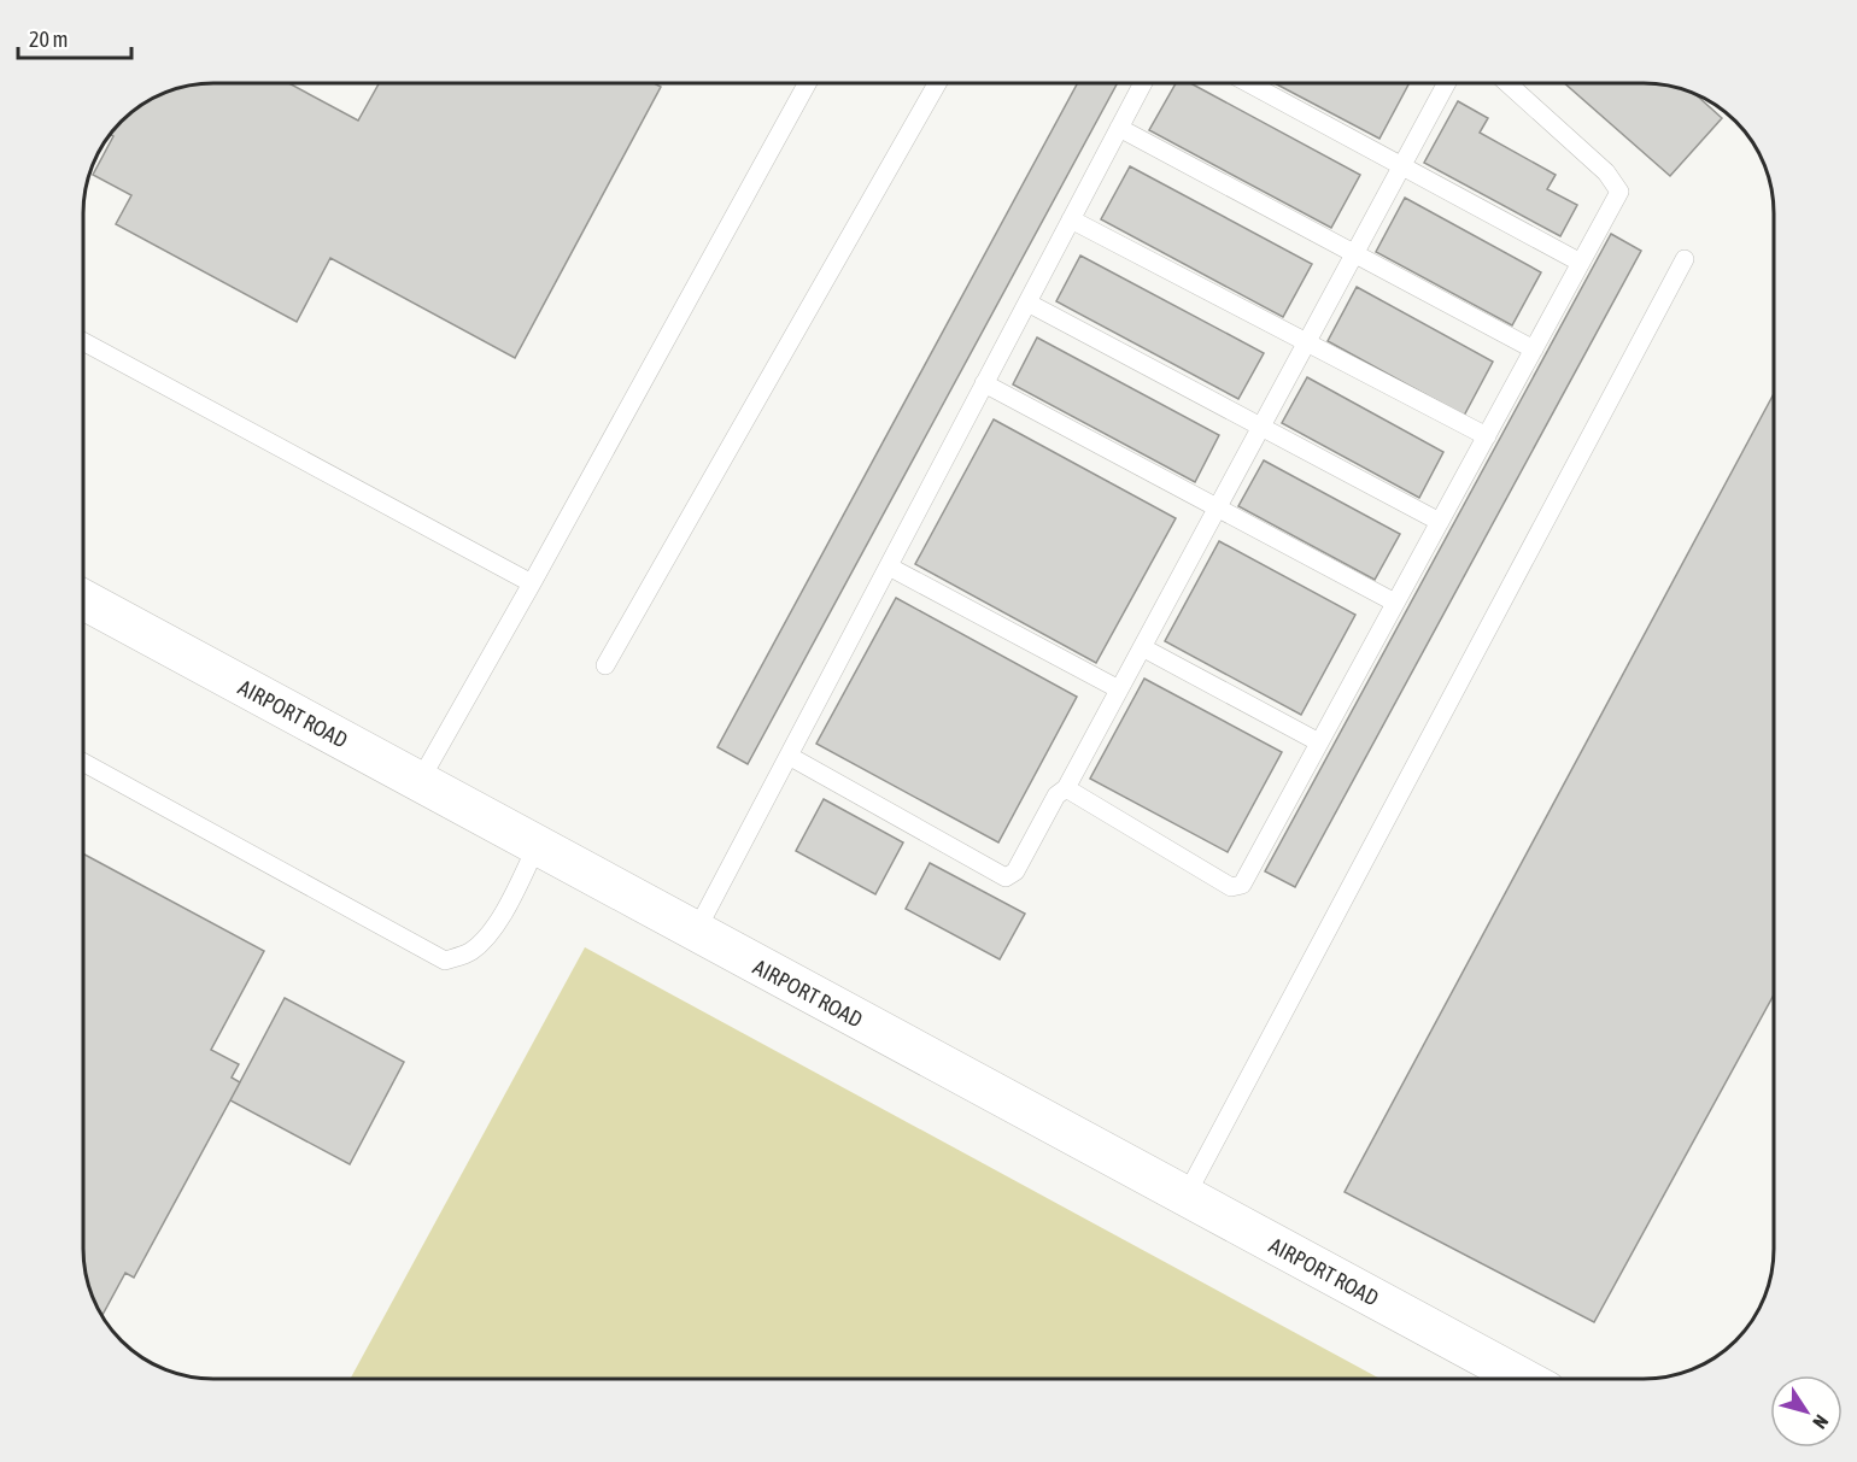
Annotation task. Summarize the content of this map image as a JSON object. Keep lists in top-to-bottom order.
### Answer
{
  "streets": {
    "street": ["AIRPORT ROAD"]
  },
  "scale_bar": "20 m",
  "north": "bottom right"
}
